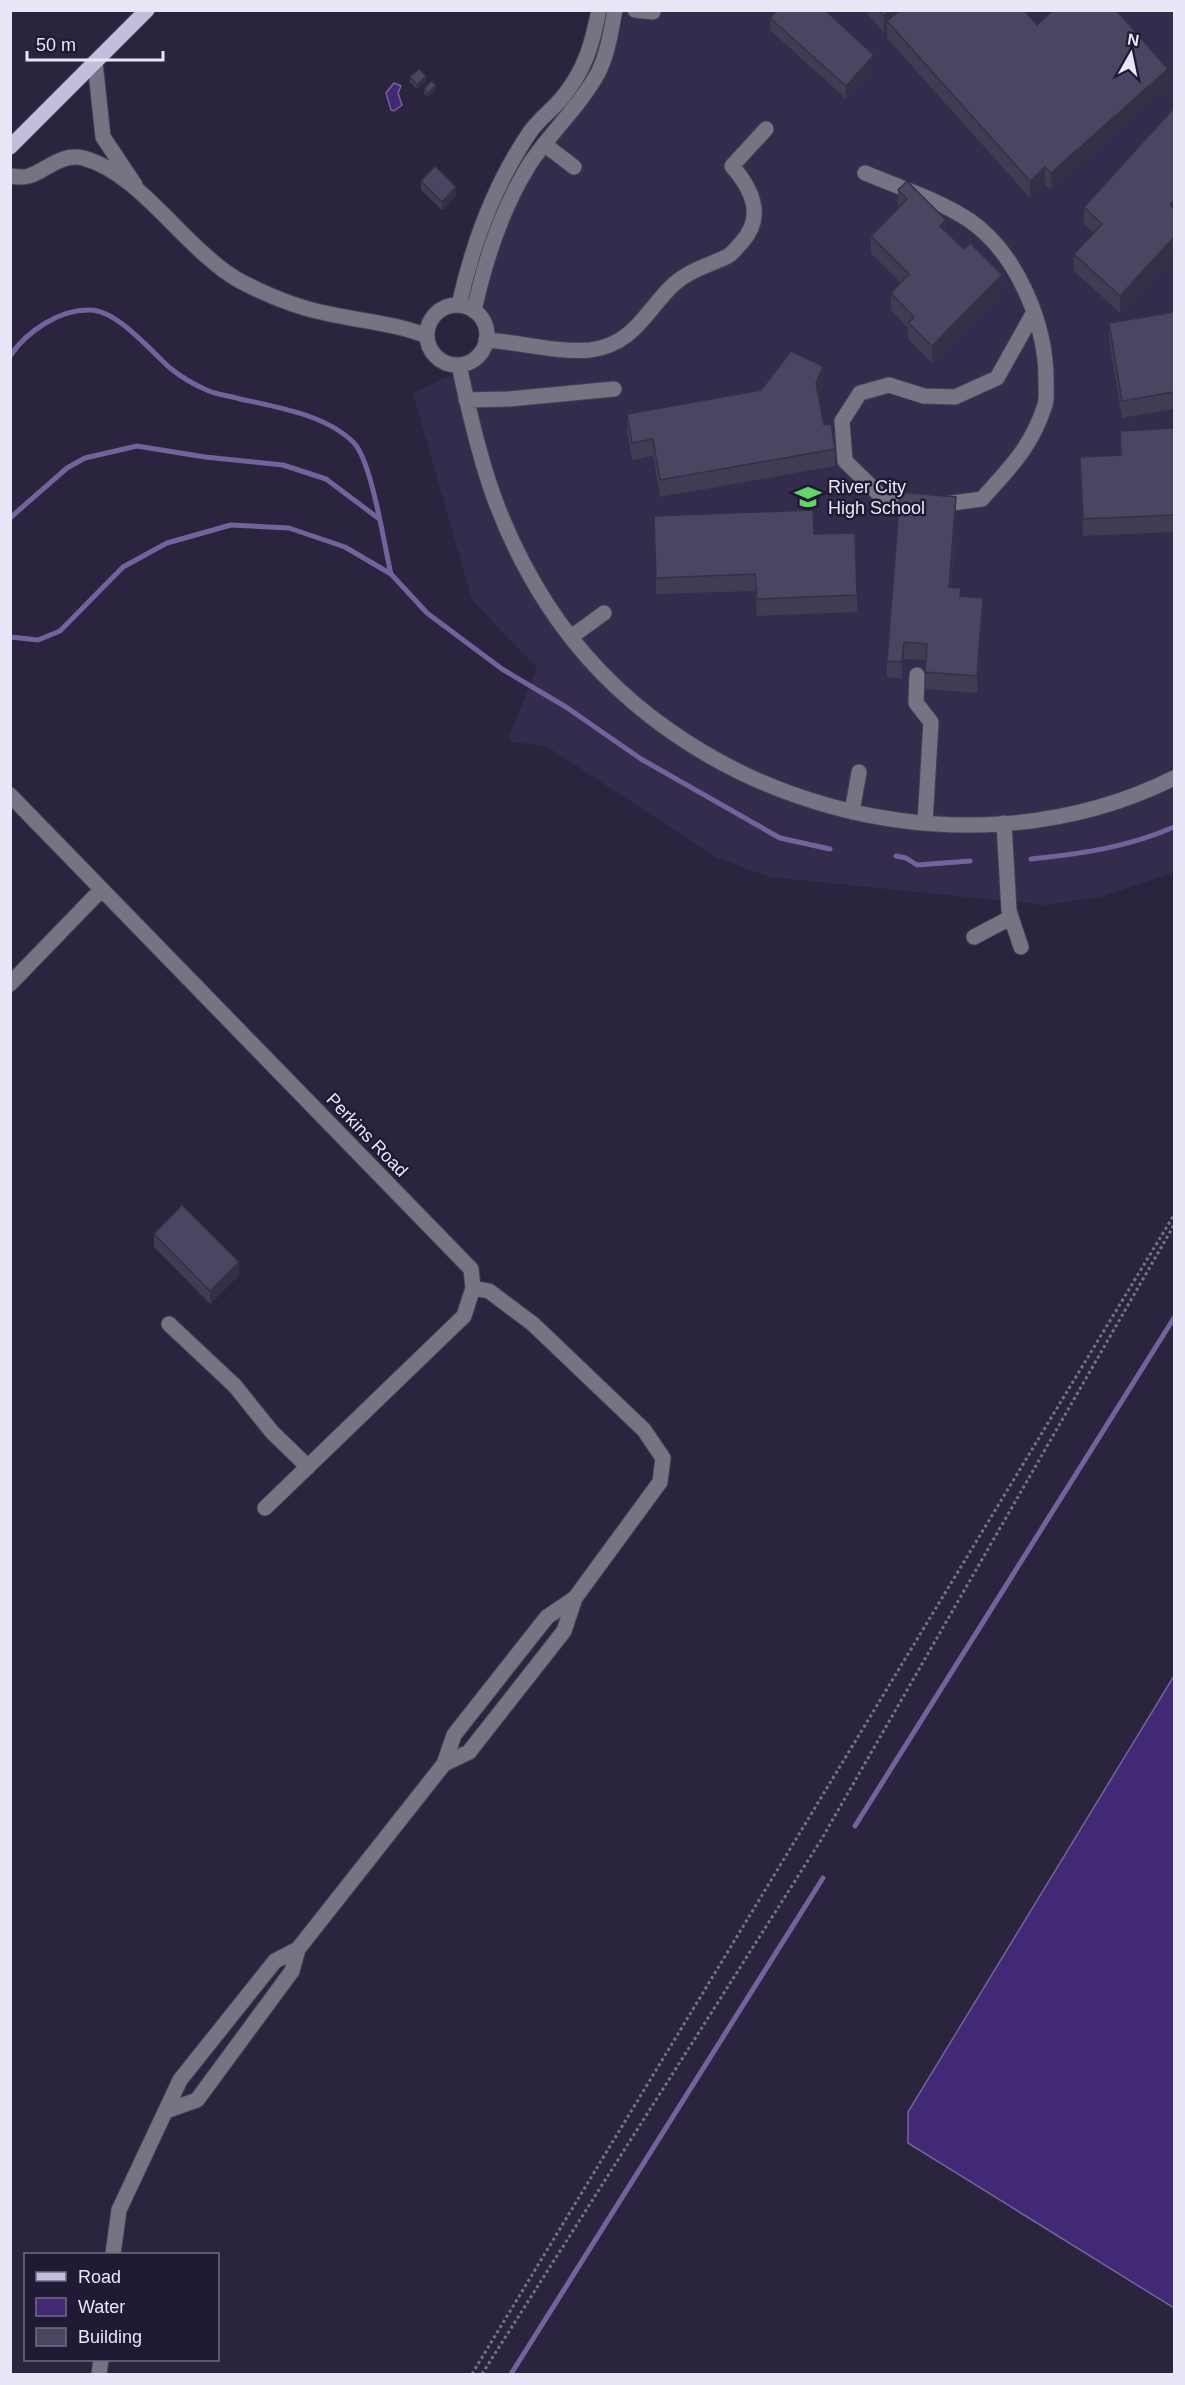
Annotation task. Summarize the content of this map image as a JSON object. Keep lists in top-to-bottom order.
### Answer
{
  "streets": {
    "street": ["Perkins Road"]
  },
  "places": {
    "school or university": ["River City High School"]
  },
  "legend": ["Road", "Water", "Building"],
  "scale_bar": "50 m",
  "north": "top"
}
